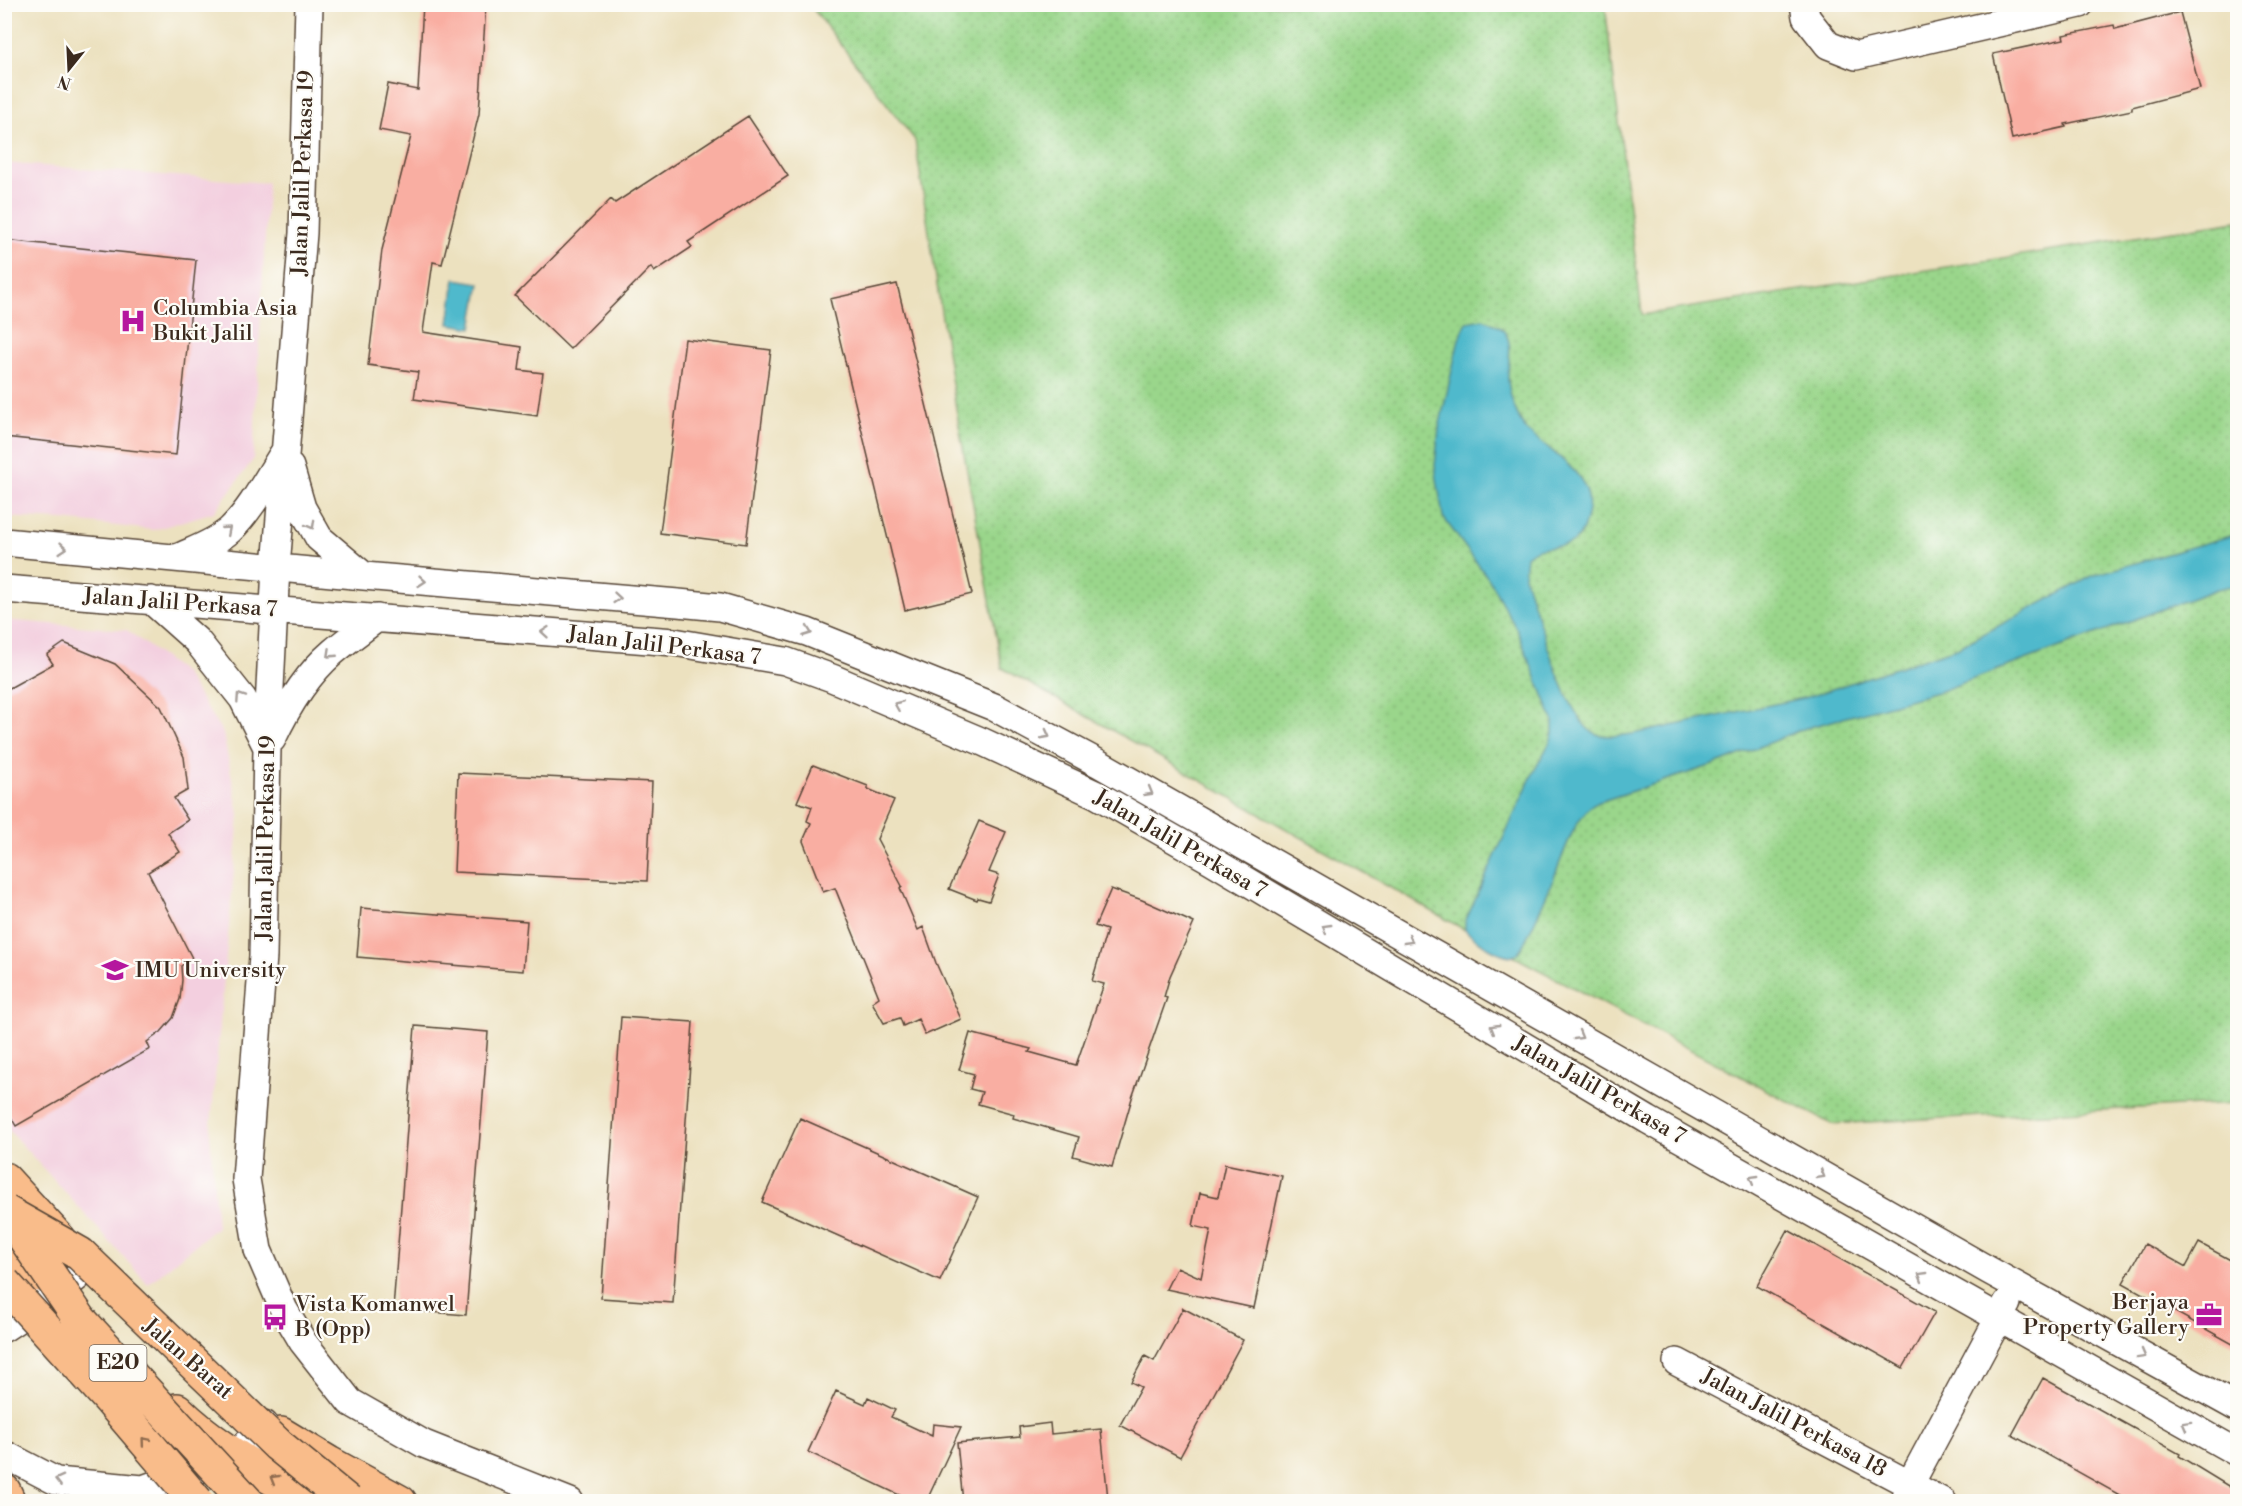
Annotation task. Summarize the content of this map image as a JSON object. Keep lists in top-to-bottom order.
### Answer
{
  "streets": {
    "main road": ["Jalan Barat", "E20"],
    "street": ["Jalan Jalil Perkasa 19", "Jalan Jalil Perkasa 7", "Jalan Jalil Perkasa 18"]
  },
  "crossings": [
    ["Jalan Jalil Perkasa 19", "Jalan Jalil Perkasa 7"],
    ["Jalan Barat", "E20"]
  ],
  "places": {
    "hospital": ["Columbia Asia Bukit Jalil"],
    "school or university": ["IMU University"],
    "office": ["Berjaya Property Gallery"],
    "bus stop": ["Vista Komanwel B (Opp)"]
  },
  "north": "bottom"
}
